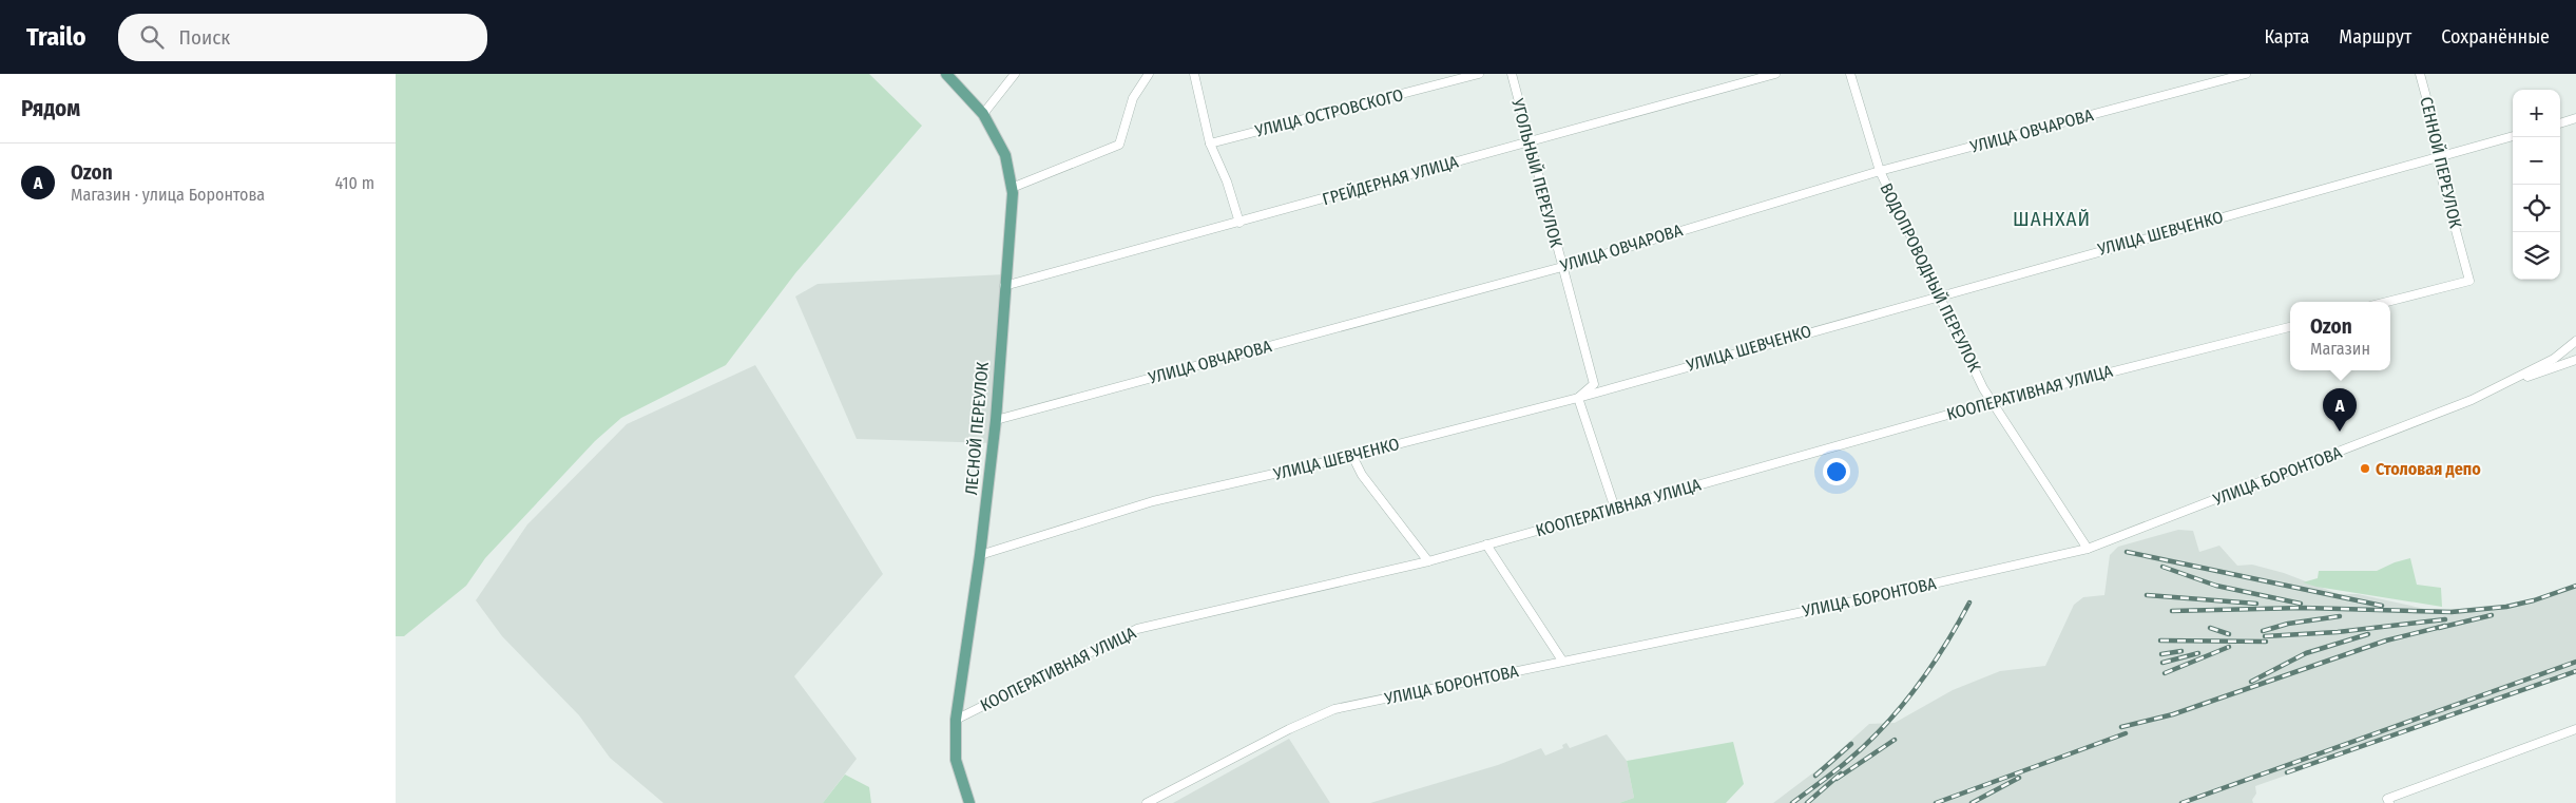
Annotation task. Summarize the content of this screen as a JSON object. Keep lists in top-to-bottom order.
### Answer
{
  "streets": {
    "main road": ["ЛЕСНОЙ ПЕРЕУЛОК"],
    "street": [
      "УЛИЦА ОСТРОВСКОГО",
      "УЛИЦА ОВЧАРОВА",
      "СЕННОЙ ПЕРЕУЛОК",
      "УГОЛЬНЫЙ ПЕРЕУЛОК",
      "ГРЕЙДЕРНАЯ УЛИЦА",
      "УЛИЦА ШЕВЧЕНКО",
      "ВОДОПРОВОДНЫЙ ПЕРЕУЛОК",
      "КООПЕРАТИВНАЯ УЛИЦА",
      "УЛИЦА БОРОНТОВА"
    ]
  },
  "crossings": [
    ["УЛИЦА ОВЧАРОВА", "УГОЛЬНЫЙ ПЕРЕУЛОК"],
    ["УЛИЦА ОВЧАРОВА", "ВОДОПРОВОДНЫЙ ПЕРЕУЛОК"],
    ["УЛИЦА ОВЧАРОВА", "ЛЕСНОЙ ПЕРЕУЛОК"],
    ["СЕННОЙ ПЕРЕУЛОК", "УЛИЦА ШЕВЧЕНКО"],
    ["УГОЛЬНЫЙ ПЕРЕУЛОК", "ГРЕЙДЕРНАЯ УЛИЦА"],
    ["УГОЛЬНЫЙ ПЕРЕУЛОК", "УЛИЦА ШЕВЧЕНКО"],
    ["ГРЕЙДЕРНАЯ УЛИЦА", "ЛЕСНОЙ ПЕРЕУЛОК"],
    ["УЛИЦА ШЕВЧЕНКО", "ВОДОПРОВОДНЫЙ ПЕРЕУЛОК"],
    ["УЛИЦА ШЕВЧЕНКО", "ЛЕСНОЙ ПЕРЕУЛОК"],
    ["ВОДОПРОВОДНЫЙ ПЕРЕУЛОК", "КООПЕРАТИВНАЯ УЛИЦА"],
    ["ВОДОПРОВОДНЫЙ ПЕРЕУЛОК", "УЛИЦА БОРОНТОВА"],
    ["КООПЕРАТИВНАЯ УЛИЦА", "ЛЕСНОЙ ПЕРЕУЛОК"]
  ],
  "districts": ["ШАНХАЙ"],
  "places": ["Столовая депо"],
  "page": {
    "header": "Trailo",
    "search": "Поиск",
    "nav": ["Карта", "Маршрут", "Сохранённые"],
    "heading": "Рядом",
    "map_buttons": ["+", "−"],
    "list": [
      {
        "mark": "A",
        "name": "Ozon",
        "note": "Магазин · улица Боронтова",
        "value": "410 m"
      }
    ],
    "popup": ["Ozon", "Магазин"],
    "pins": "A"
  }
}
